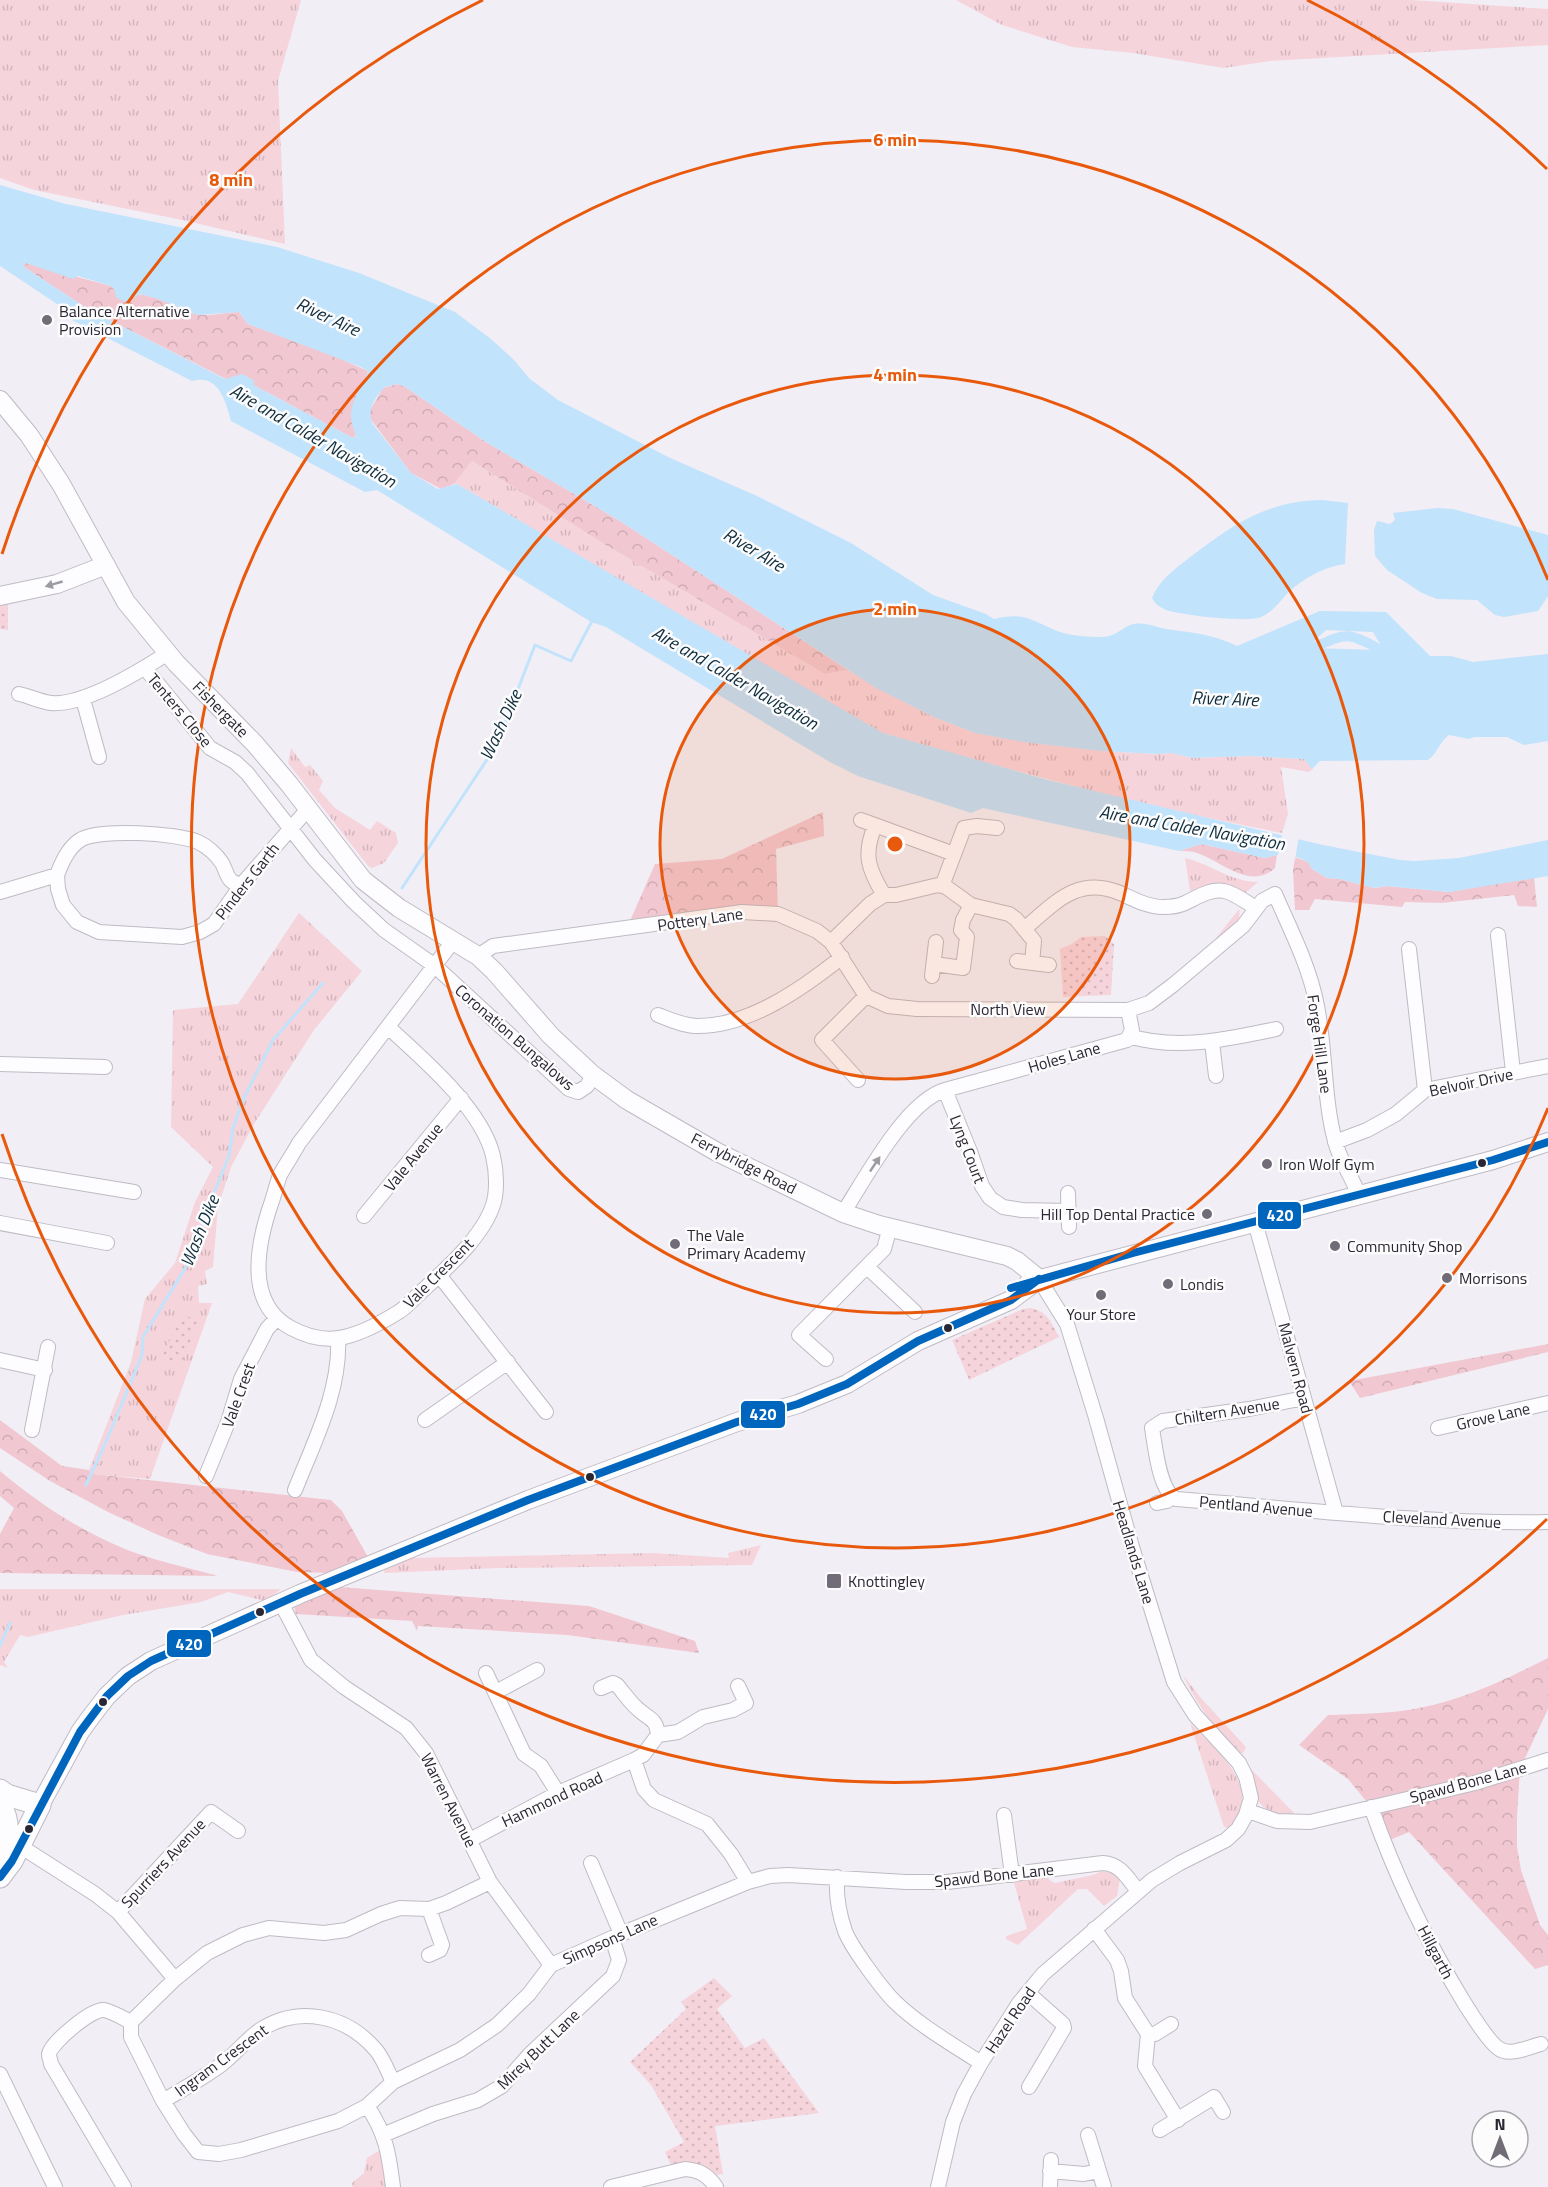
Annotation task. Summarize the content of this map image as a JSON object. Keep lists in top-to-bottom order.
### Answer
{
  "streets": {
    "main road": ["Fishergate", "Ferrybridge Road"],
    "street": [
      "Tenters Close",
      "Pinders Garth",
      "Pottery Lane",
      "North View",
      "Coronation Bungalows",
      "Forge Hill Lane",
      "Holes Lane",
      "Belvoir Drive",
      "Lyng Court",
      "Vale Avenue",
      "Vale Crescent",
      "Malvern Road",
      "Vale Crest",
      "Chiltern Avenue",
      "Grove Lane",
      "Pentland Avenue",
      "Cleveland Avenue",
      "Headlands Lane",
      "Spawd Bone Lane",
      "Hammond Road",
      "Warren Avenue",
      "Spurriers Avenue",
      "Simpsons Lane",
      "Hillgarth",
      "Hazel Road",
      "Mirey Butt Lane",
      "Ingram Crescent"
    ]
  },
  "crossings": [
    ["Fishergate", "Tenters Close"],
    ["Fishergate", "Pinders Garth"],
    ["Fishergate", "Pottery Lane"],
    ["Fishergate", "Ferrybridge Road"],
    ["Fishergate", "Vale Crescent"],
    ["Tenters Close", "Pinders Garth"],
    ["Pottery Lane", "North View"],
    ["Coronation Bungalows", "Ferrybridge Road"],
    ["Coronation Bungalows", "Vale Crescent"],
    ["Forge Hill Lane", "Belvoir Drive"],
    ["Holes Lane", "Lyng Court"],
    ["Holes Lane", "Ferrybridge Road"],
    ["Vale Avenue", "Vale Crescent"],
    ["Ferrybridge Road", "Headlands Lane"],
    ["Vale Crescent", "Vale Crest"],
    ["Malvern Road", "Chiltern Avenue"],
    ["Malvern Road", "Pentland Avenue"],
    ["Malvern Road", "Cleveland Avenue"],
    ["Chiltern Avenue", "Pentland Avenue"],
    ["Pentland Avenue", "Cleveland Avenue"],
    ["Headlands Lane", "Spawd Bone Lane"],
    ["Headlands Lane", "Hazel Road"],
    ["Spawd Bone Lane", "Simpsons Lane"],
    ["Spawd Bone Lane", "Hillgarth"],
    ["Spawd Bone Lane", "Hazel Road"],
    ["Hammond Road", "Warren Avenue"],
    ["Warren Avenue", "Simpsons Lane"],
    ["Simpsons Lane", "Mirey Butt Lane"],
    ["Simpsons Lane", "Ingram Crescent"]
  ],
  "one_way": ["Holes Lane"],
  "water": ["River Aire", "Aire and Calder Navigation", "Wash Dike"],
  "places": {
    "other": [
      "Balance Alternative Provision",
      "Iron Wolf Gym",
      "Hill Top Dental Practice",
      "The Vale Primary Academy",
      "Community Shop",
      "Morrisons",
      "Londis",
      "Your Store"
    ],
    "transit": ["Knottingley"]
  },
  "lines": ["transit line 420"],
  "north": "top",
  "rings": [
    "6 min",
    "8 min",
    "4 min",
    "2 min"
  ]
}
